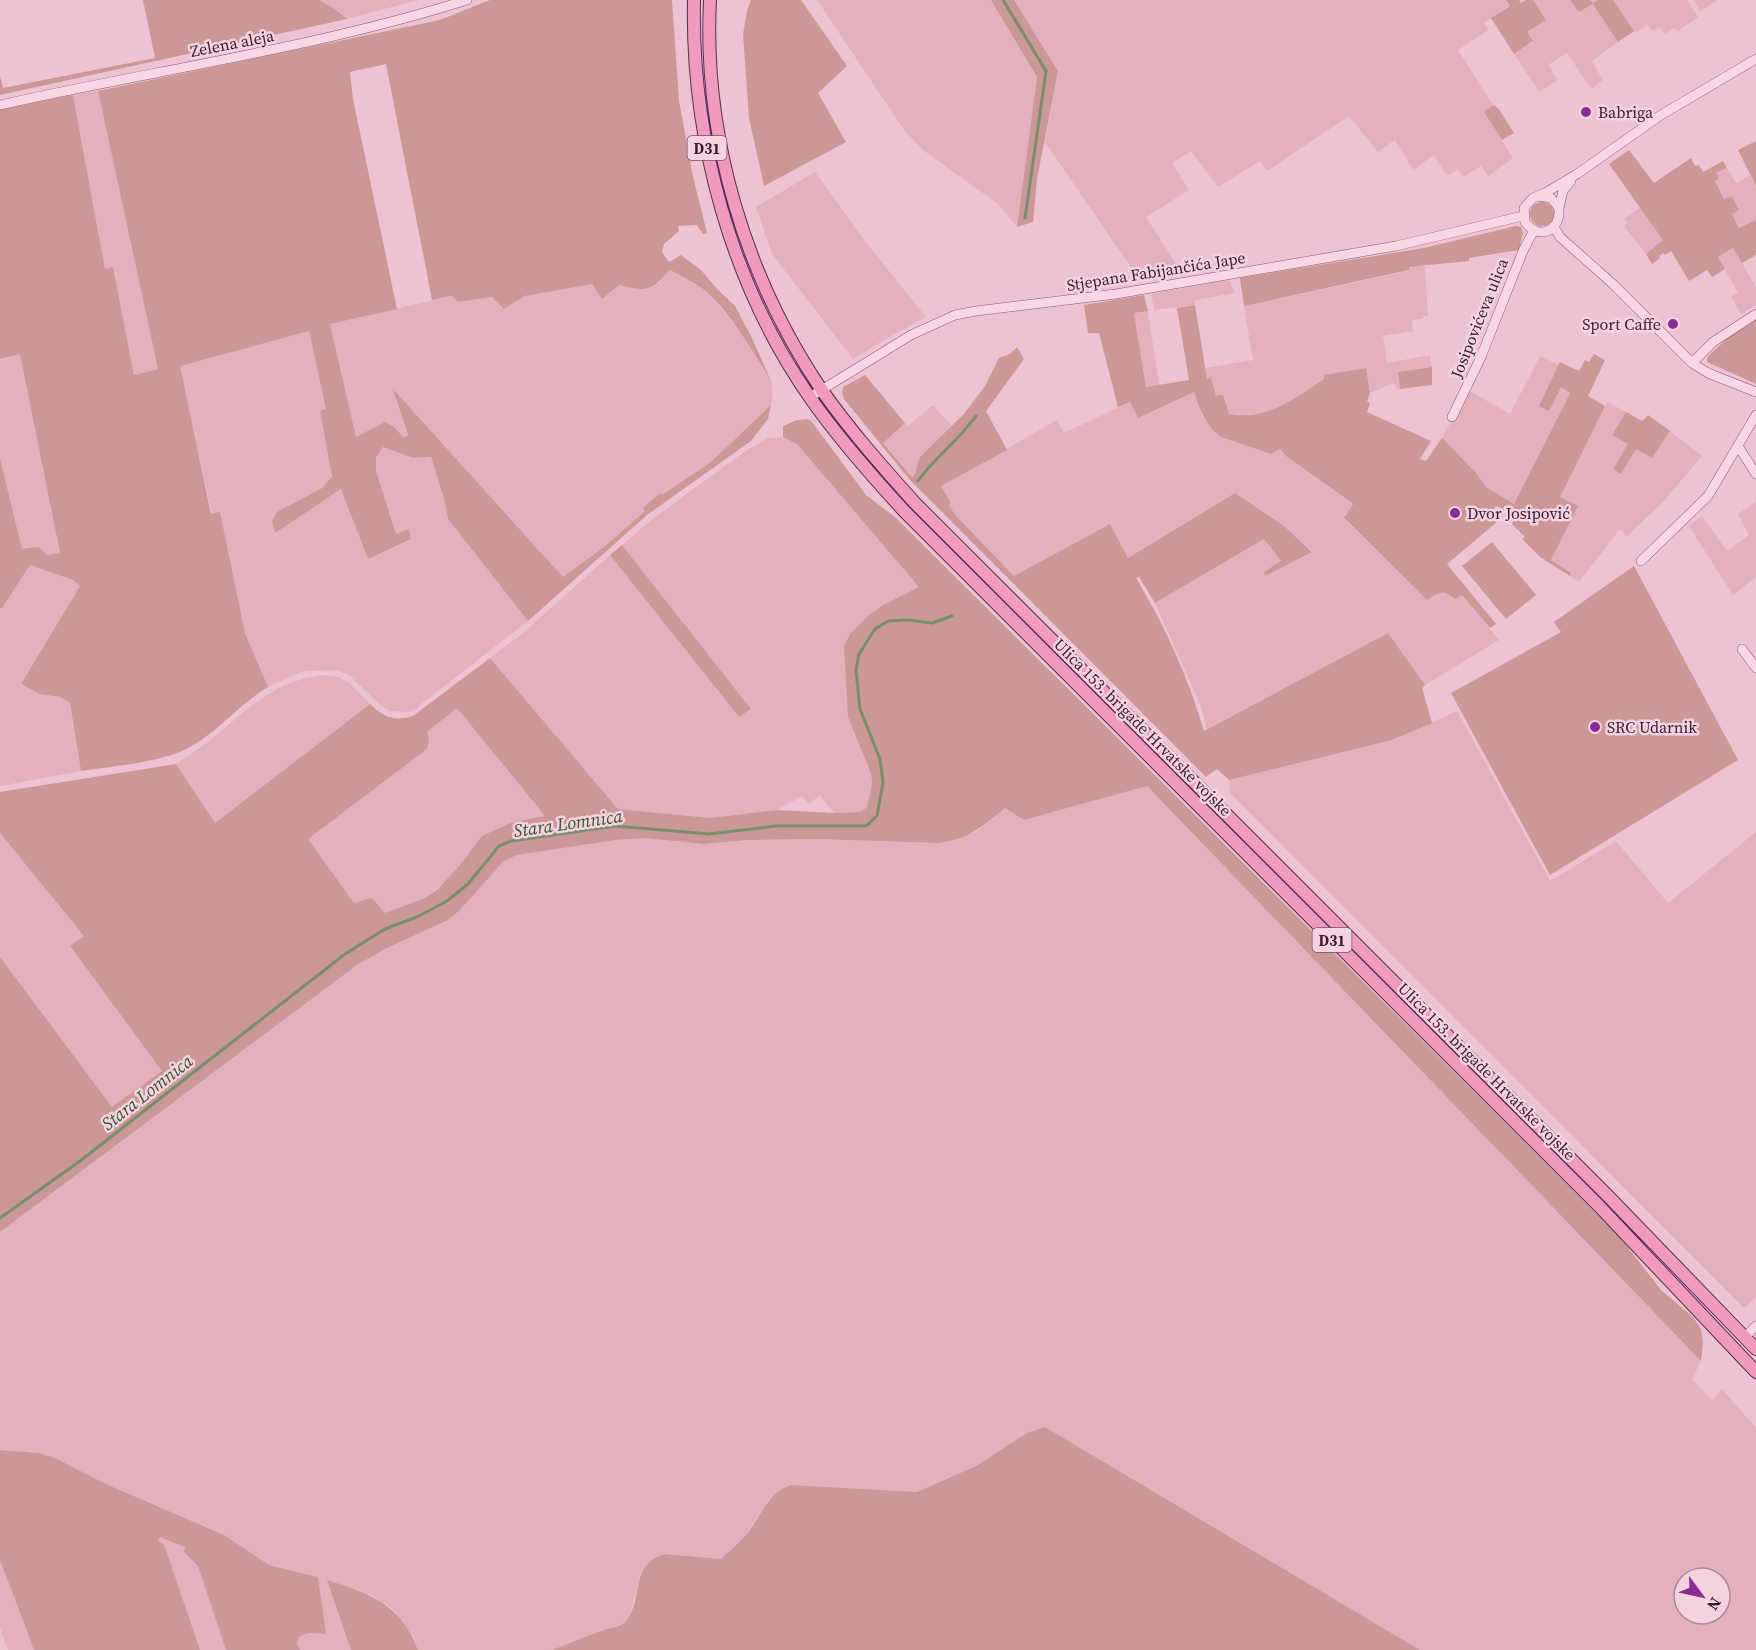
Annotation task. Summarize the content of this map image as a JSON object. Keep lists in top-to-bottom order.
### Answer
{
  "streets": {
    "main road": ["D31", "Ulica 153. brigade Hrvatske vojske"],
    "street": ["Zelena aleja", "Stjepana Fabijančića Jape", "Josipovićeva ulica"]
  },
  "crossings": [
    ["Stjepana Fabijančića Jape", "Josipovićeva ulica"],
    ["Stjepana Fabijančića Jape", "Ulica 153. brigade Hrvatske vojske"]
  ],
  "water": ["Stara Lomnica"],
  "places": [
    "Babriga",
    "Sport Caffe",
    "Dvor Josipović",
    "SRC Udarnik"
  ],
  "north": "bottom right"
}
